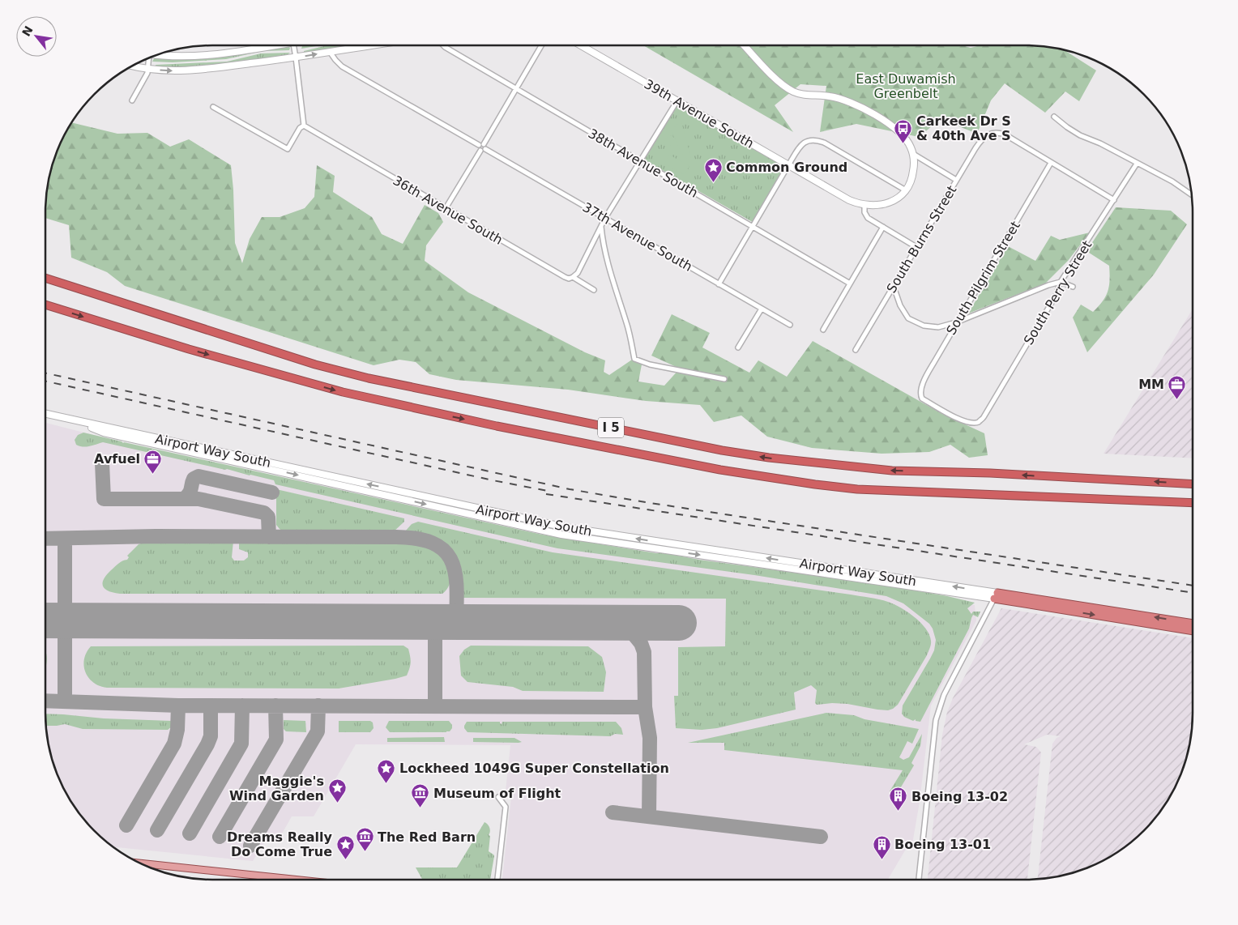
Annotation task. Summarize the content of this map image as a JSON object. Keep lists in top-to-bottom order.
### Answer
{
  "streets": {
    "highway": ["I 5"],
    "main road": ["39th Avenue South", "Airport Way South"],
    "street": [
      "38th Avenue South",
      "36th Avenue South",
      "37th Avenue South",
      "South Burns Street",
      "South Pilgrim Street",
      "South Perry Street"
    ]
  },
  "crossings": [
    ["South Burns Street", "South Pilgrim Street"],
    ["South Pilgrim Street", "South Perry Street"]
  ],
  "parks": ["East Duwamish Greenbelt"],
  "places": {
    "bus stop": ["Carkeek Dr S & 40th Ave S"],
    "place": [
      "Common Ground",
      "Lockheed 1049G Super Constellation",
      "Maggie's Wind Garden",
      "Dreams Really Do Come True"
    ],
    "office": ["MM", "Avfuel"],
    "museum": ["Museum of Flight", "The Red Barn"],
    "building": ["Boeing 13-02", "Boeing 13-01"]
  },
  "north": "top left"
}
